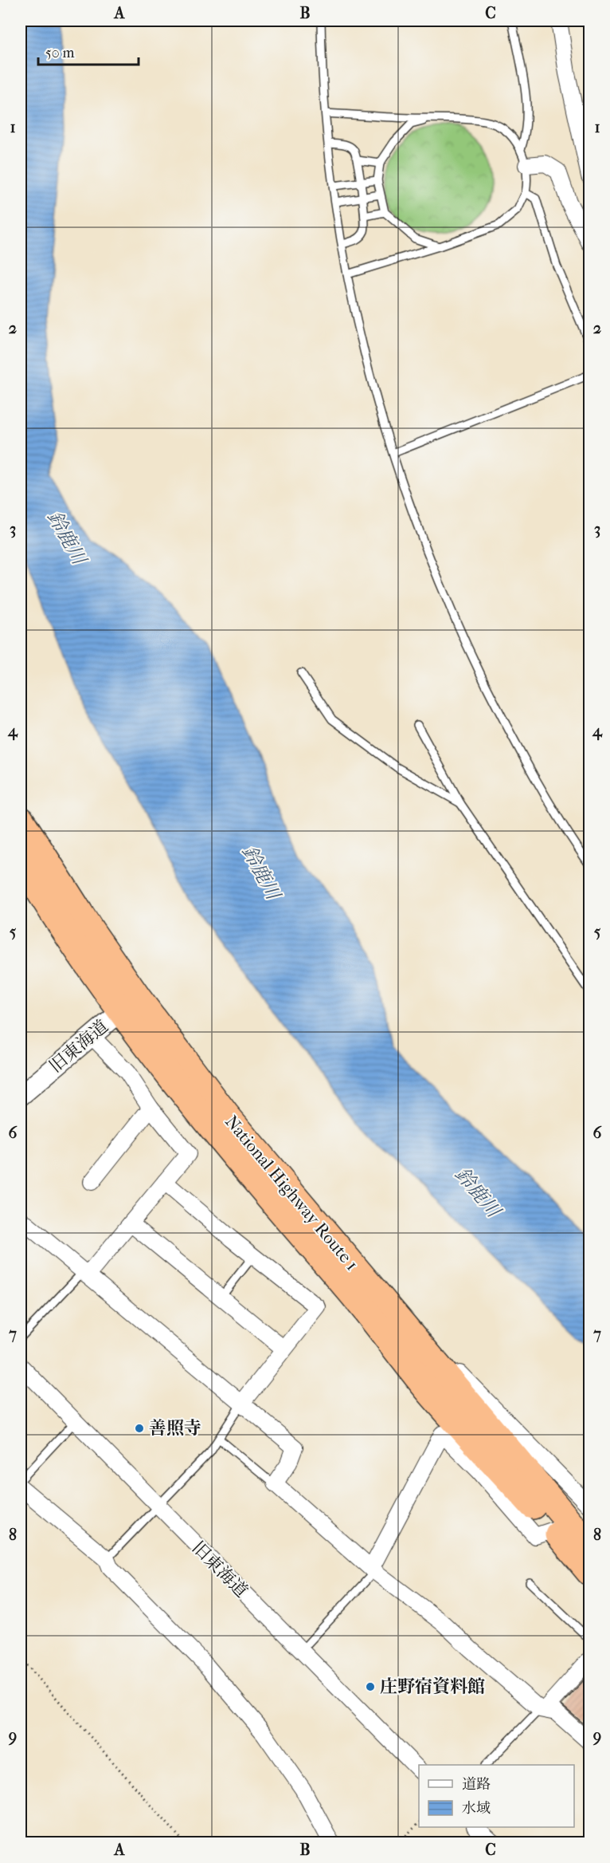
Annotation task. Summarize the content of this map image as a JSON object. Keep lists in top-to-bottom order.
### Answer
{
  "streets": {
    "highway": ["National Highway Route 1"],
    "street": ["旧東海道"]
  },
  "crossings": [
    ["旧東海道", "National Highway Route 1"]
  ],
  "water": ["鈴鹿川"],
  "places": ["善照寺", "庄野宿資料館"],
  "legend": ["道路", "水域"],
  "scale_bar": "50 m",
  "grid": {
    "columns": ["A", "B", "C"],
    "rows": [
      "1",
      "2",
      "3",
      "4",
      "5",
      "6",
      "7",
      "8",
      "9"
    ]
  }
}
